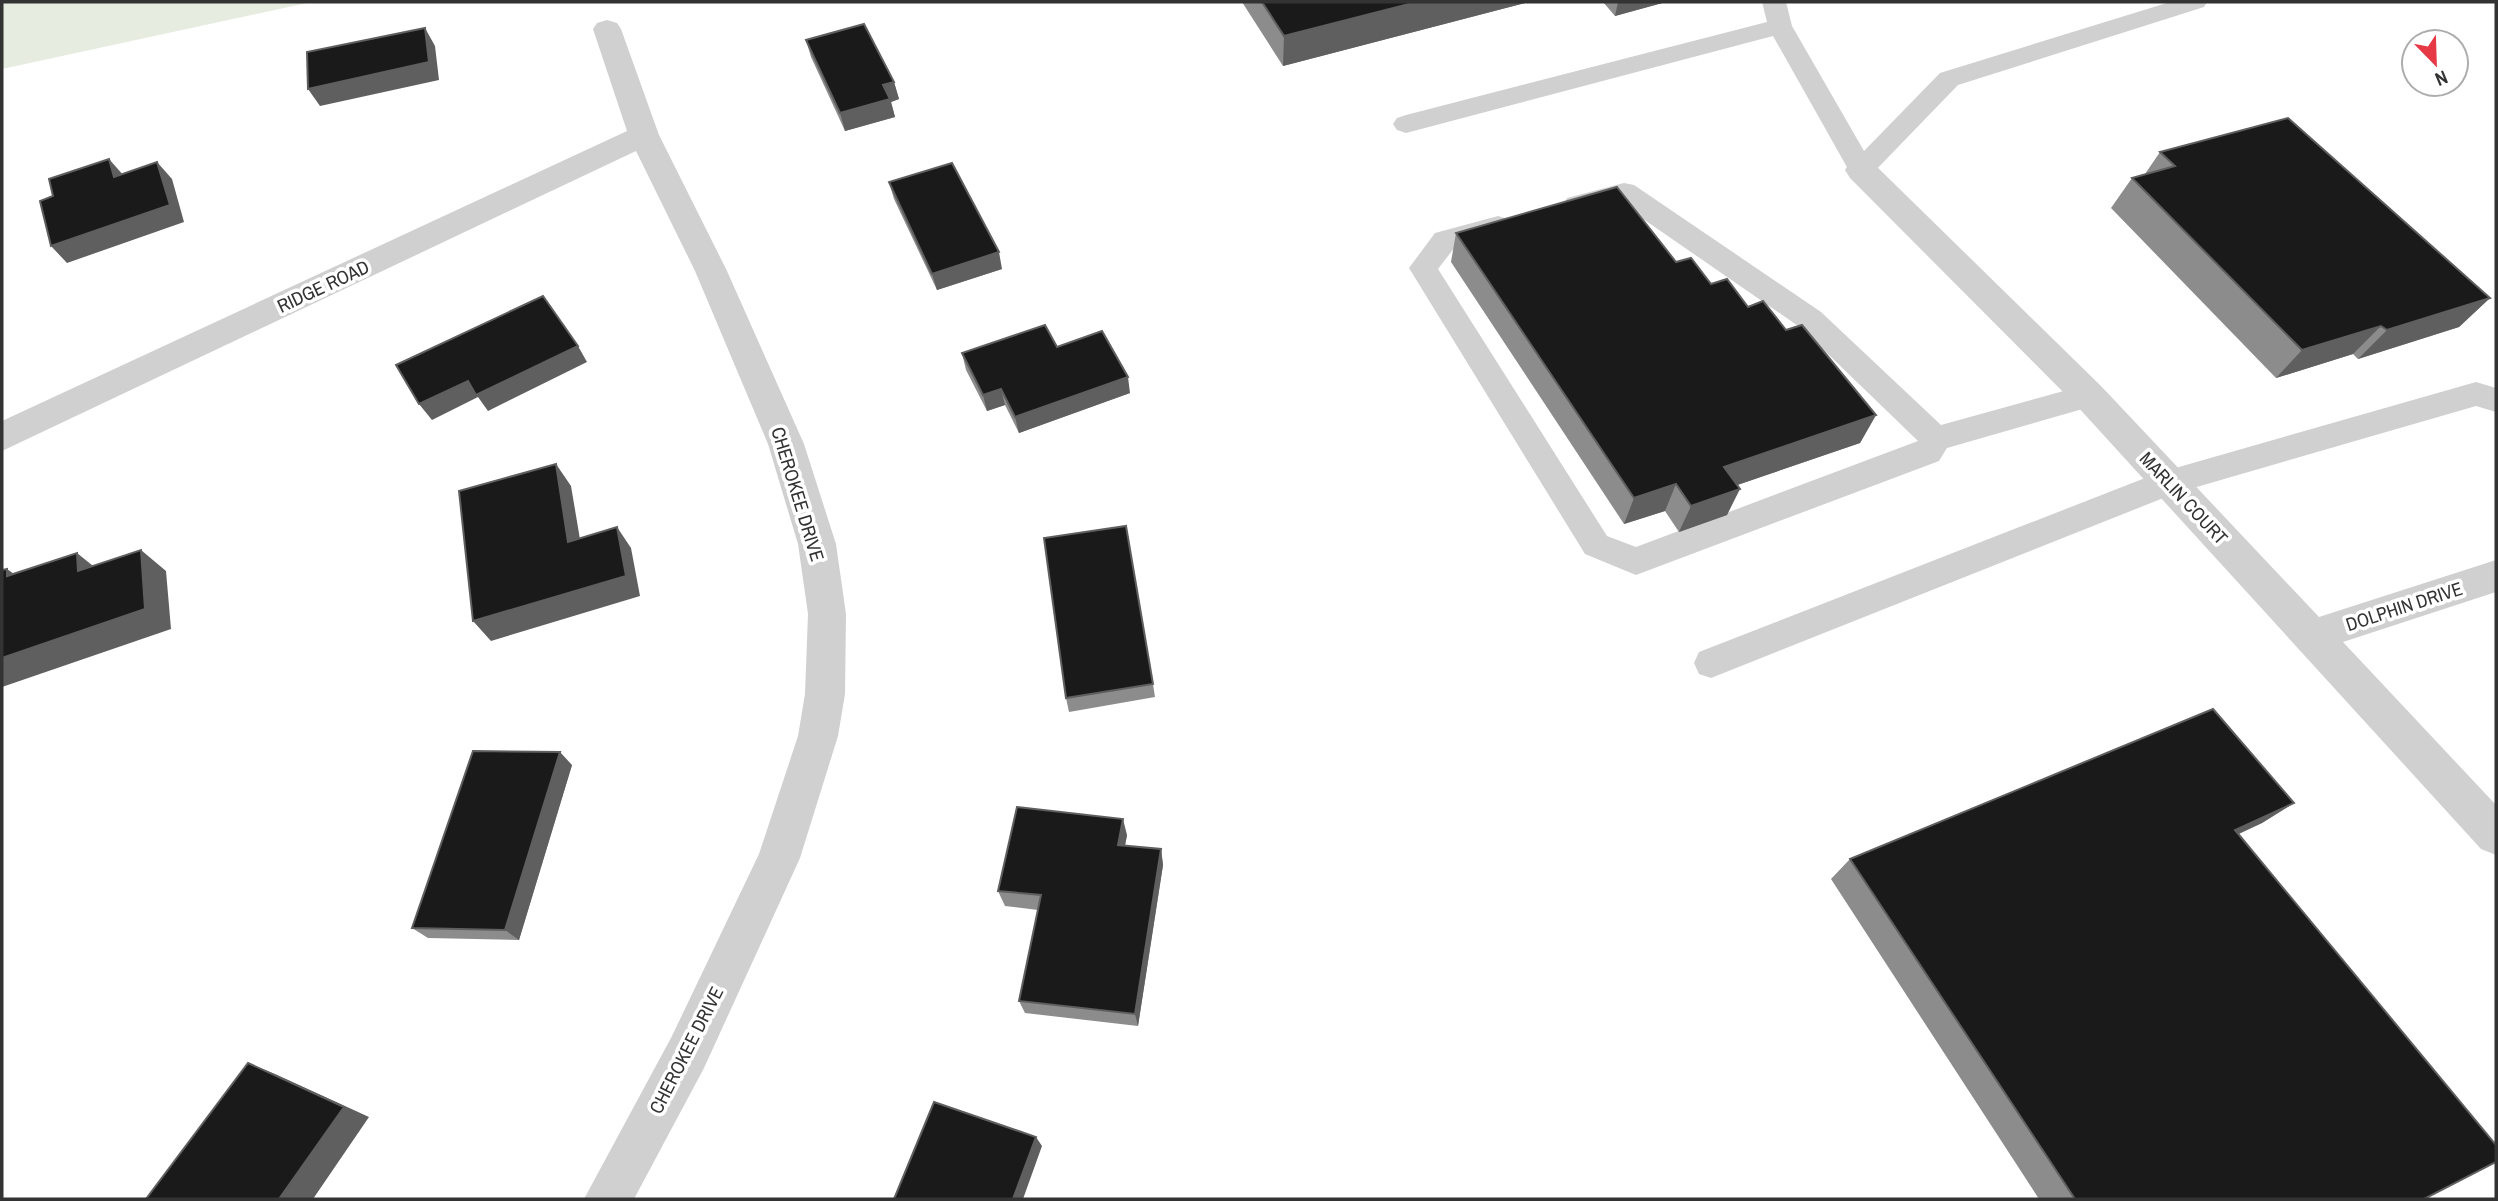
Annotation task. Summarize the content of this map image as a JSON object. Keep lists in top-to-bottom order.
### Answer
{
  "streets": {
    "street": [
      "RIDGE ROAD",
      "CHEROKEE DRIVE",
      "MARLIN COURT",
      "DOLPHIN DRIVE"
    ]
  },
  "crossings": [
    ["RIDGE ROAD", "CHEROKEE DRIVE"],
    ["MARLIN COURT", "DOLPHIN DRIVE"]
  ],
  "north": "bottom right"
}
